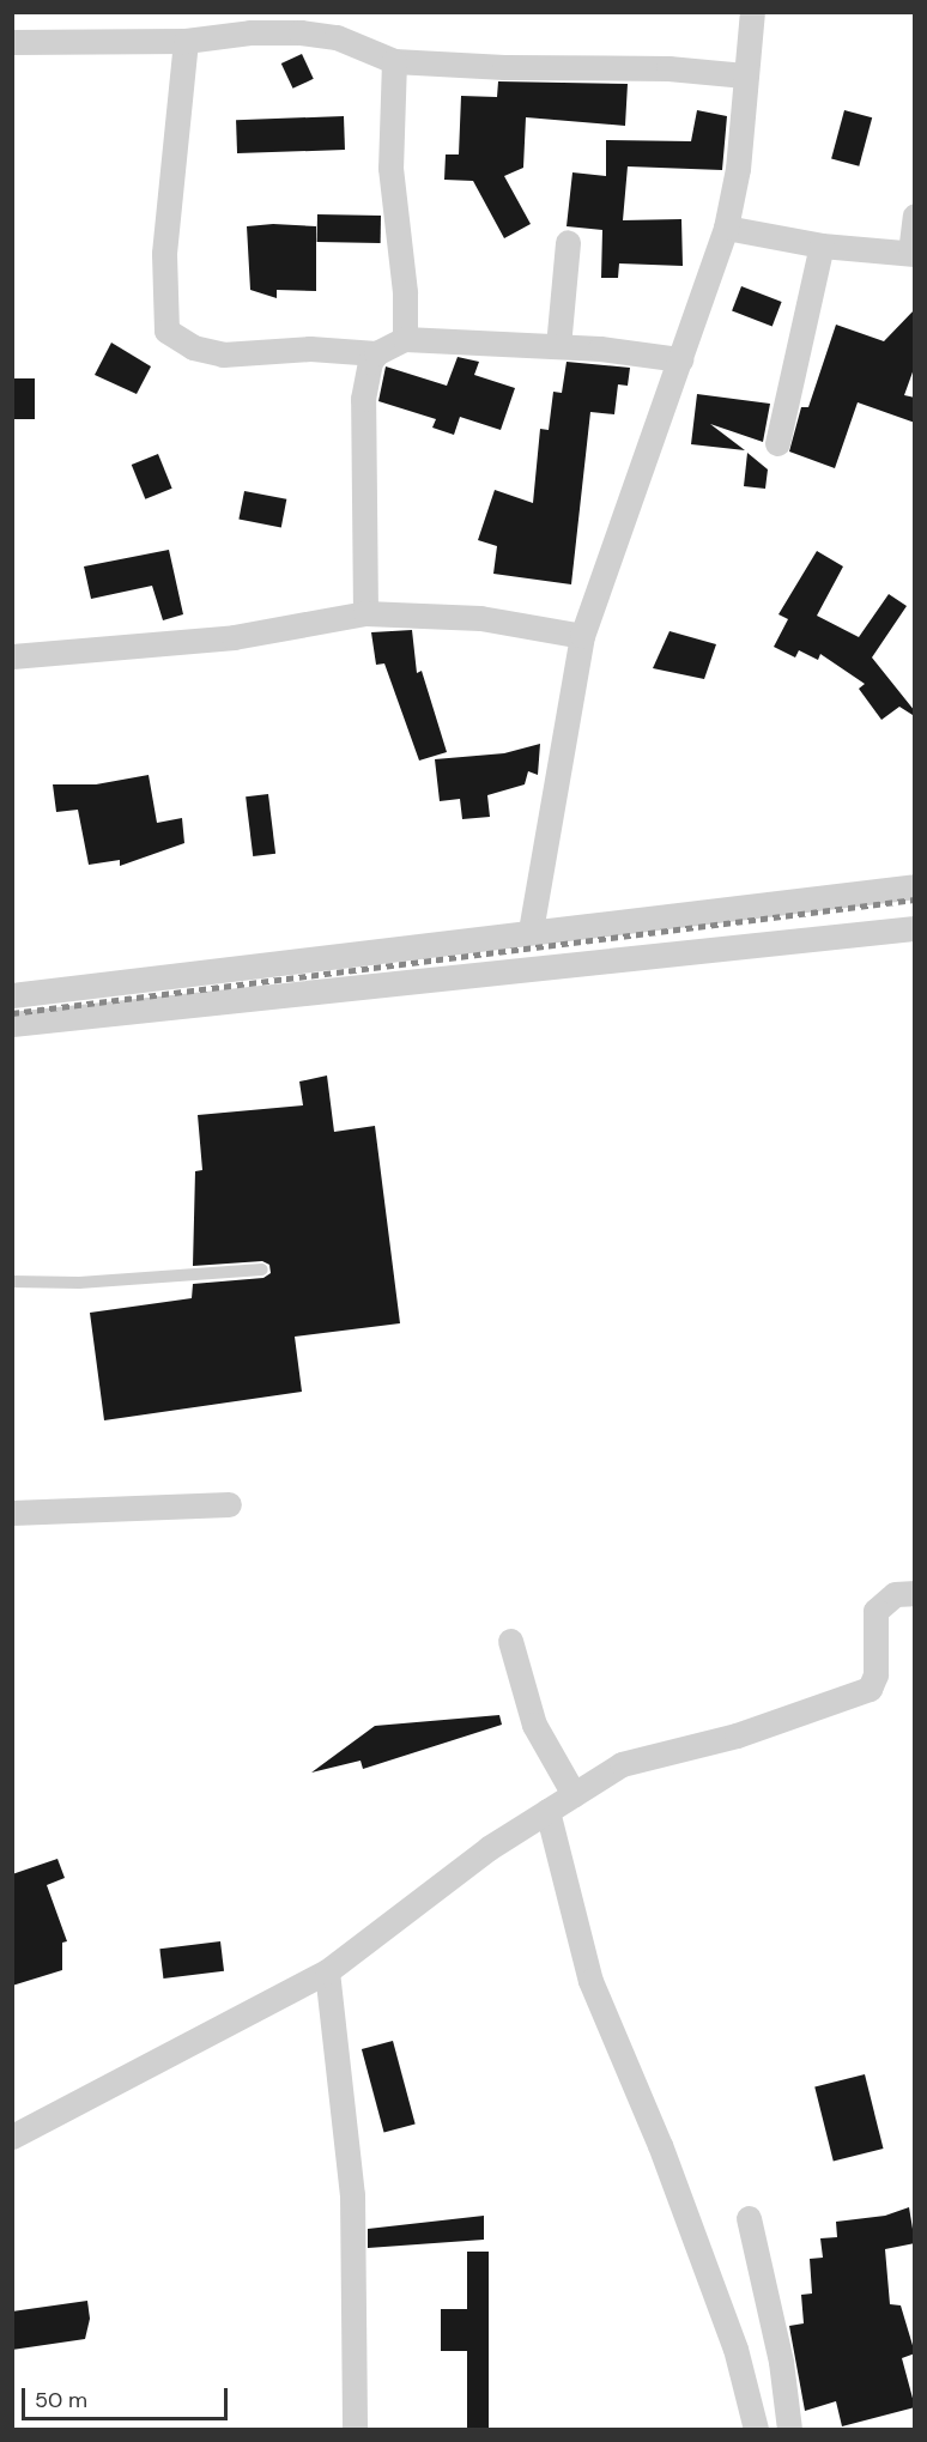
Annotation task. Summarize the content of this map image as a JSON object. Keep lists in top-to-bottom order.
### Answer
{
  "scale_bar": "50 m"
}
